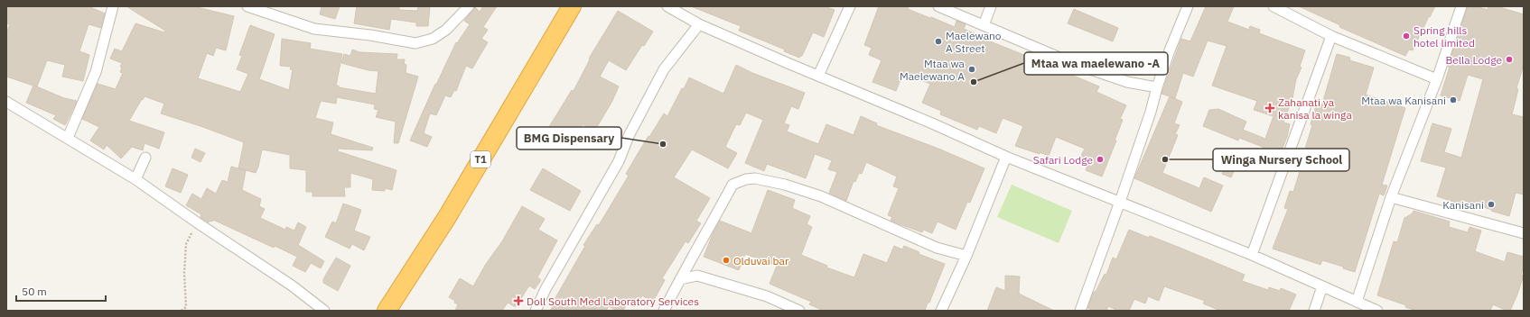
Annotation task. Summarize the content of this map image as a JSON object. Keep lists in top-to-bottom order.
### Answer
{
  "streets": {
    "highway": ["T1"]
  },
  "places": {
    "other": [
      "Spring hills hotel limited",
      "Maelewano A Street",
      "Bella Lodge",
      "Mtaa wa Maelewano A",
      "Mtaa wa maelewano -A",
      "Mtaa wa Kanisani",
      "BMG Dispensary",
      "Safari Lodge",
      "Winga Nursery School",
      "Kanisani",
      "Olduvai bar"
    ],
    "health": ["Zahanati ya kanisa la winga", "Doll South Med Laboratory Services"]
  },
  "scale_bar": "50 m"
}
